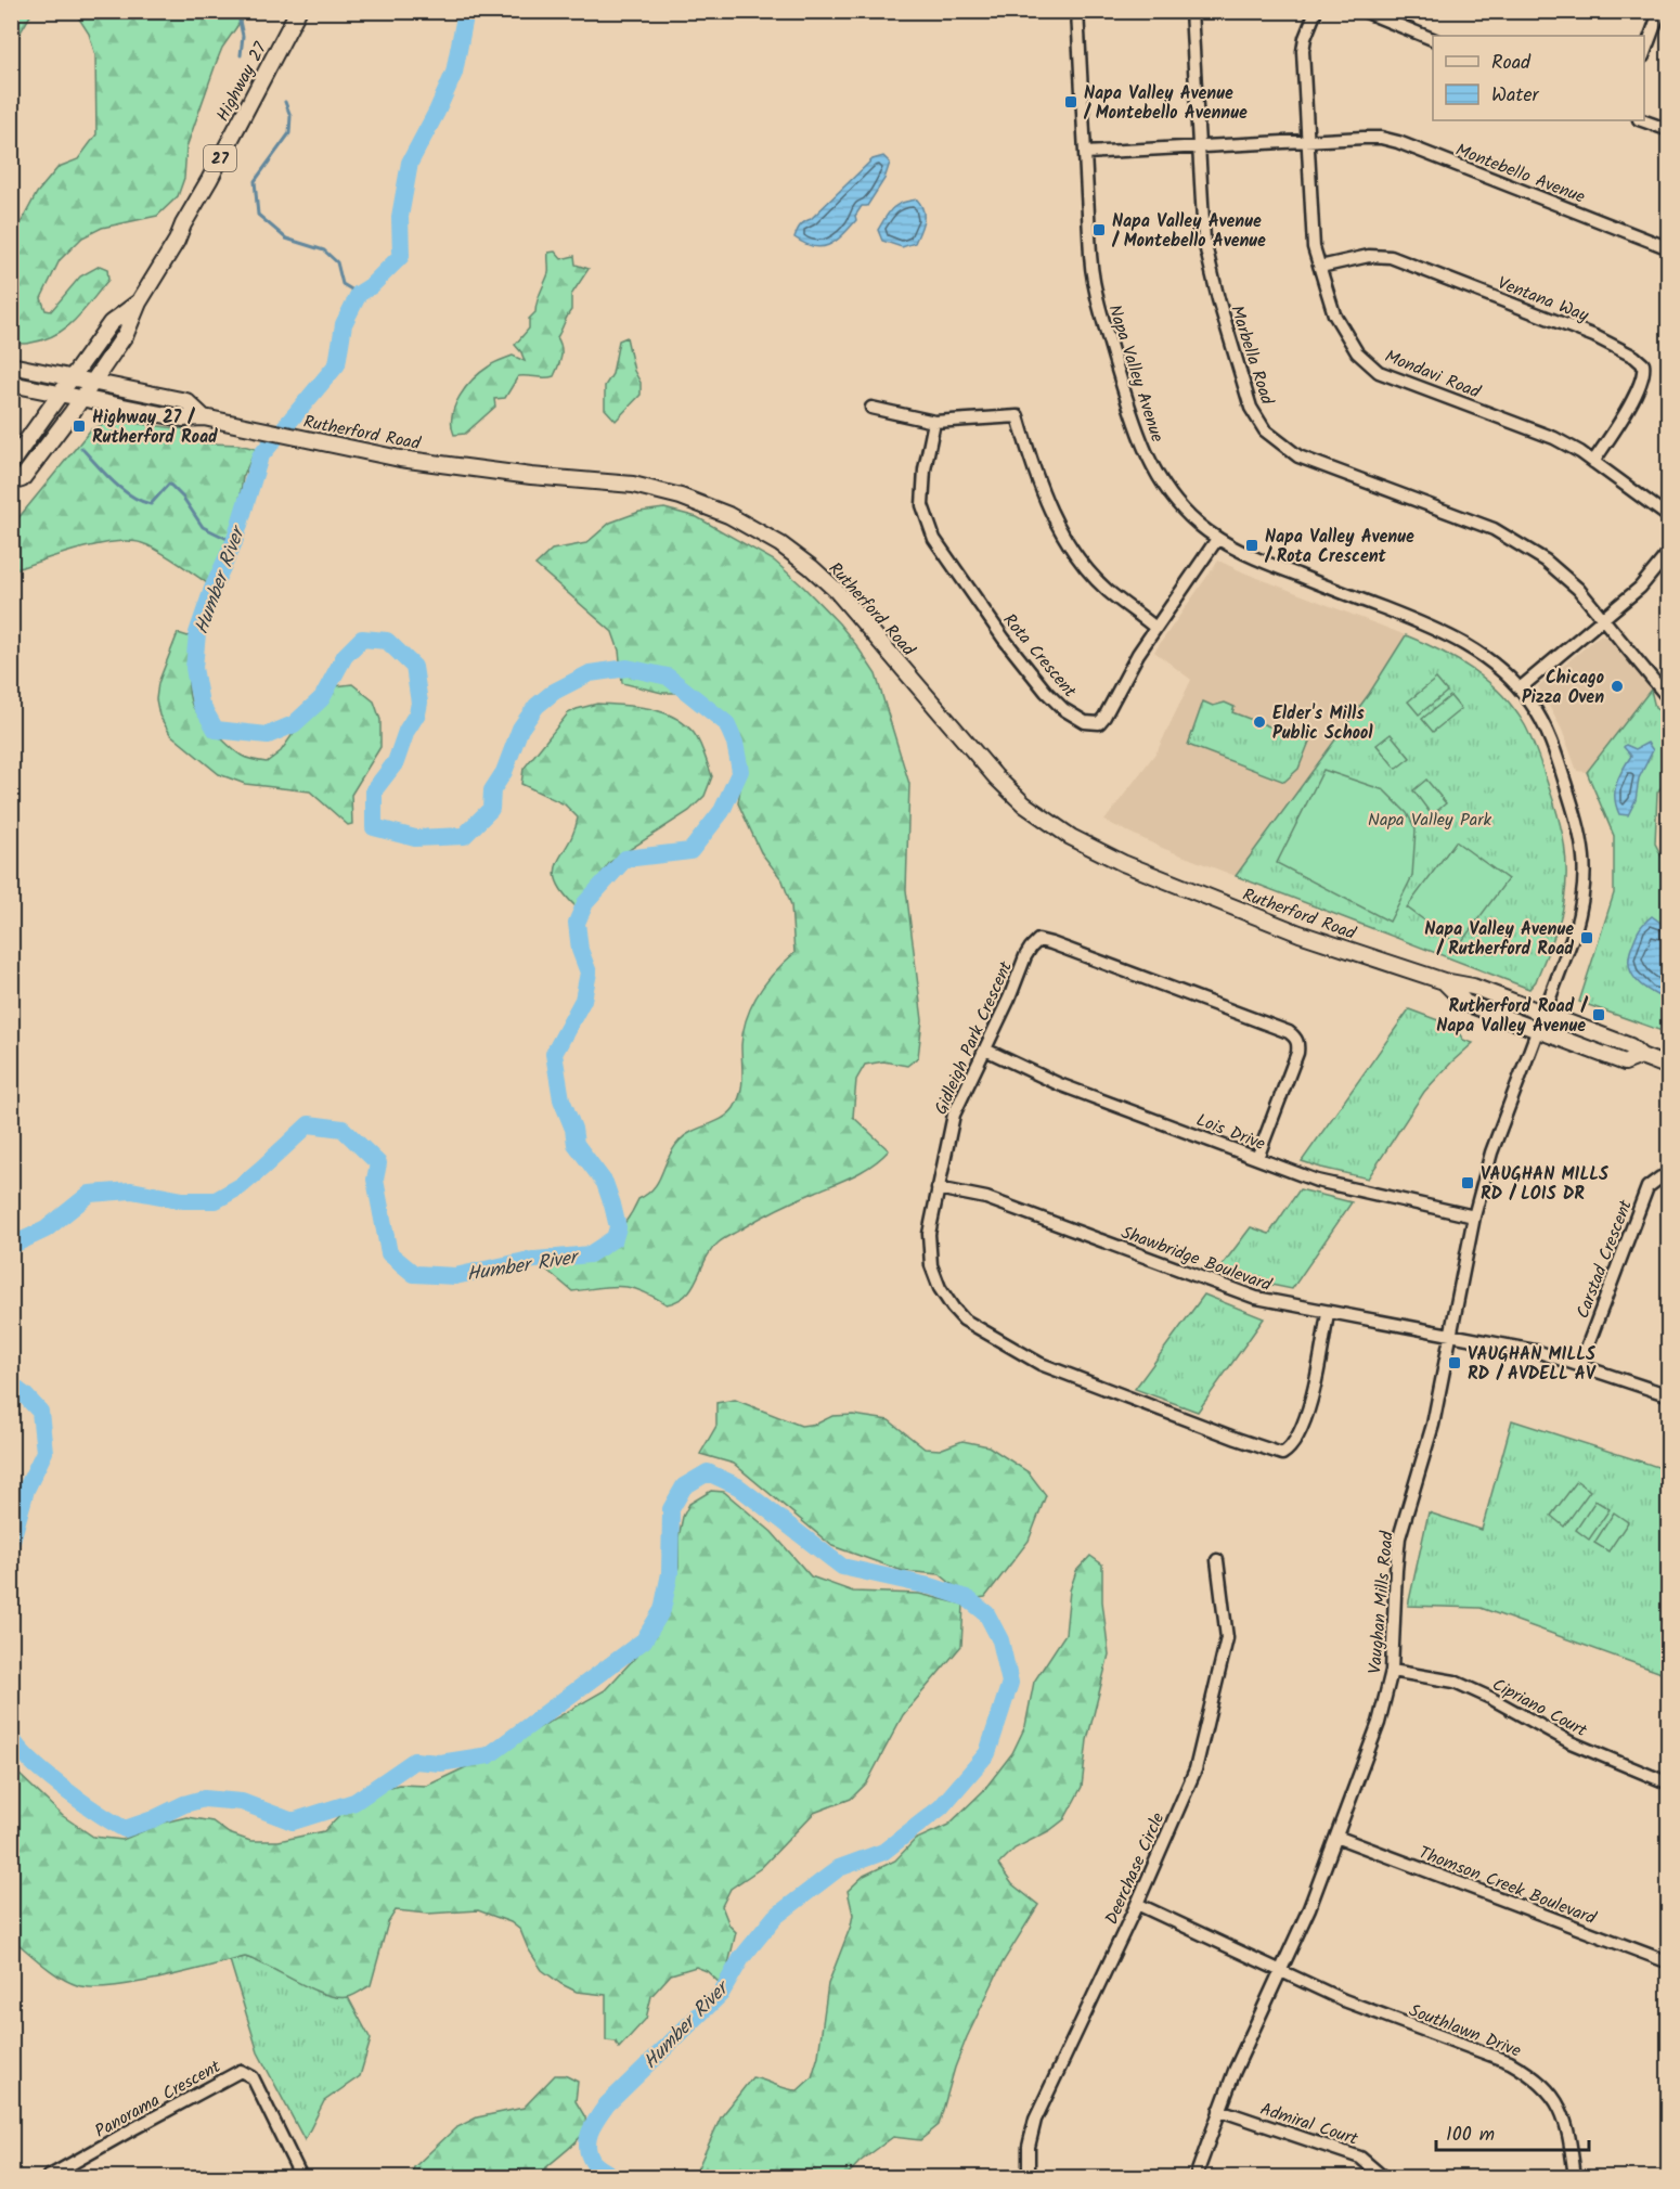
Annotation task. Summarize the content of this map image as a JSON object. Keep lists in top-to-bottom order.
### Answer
{
  "streets": {
    "main road": ["Highway 27", "27", "Rutherford Road"],
    "street": [
      "Montebello Avenue",
      "Ventana Way",
      "Marbella Road",
      "Napa Valley Avenue",
      "Mondavi Road",
      "Rota Crescent",
      "Gidleigh Park Crescent",
      "Lois Drive",
      "Shawbridge Boulevard",
      "Carstad Crescent",
      "Vaughan Mills Road",
      "Cipriano Court",
      "Deerchase Circle",
      "Thomson Creek Boulevard",
      "Southlawn Drive",
      "Panorama Crescent",
      "Admiral Court"
    ]
  },
  "crossings": [
    ["Highway 27", "Rutherford Road"],
    ["Montebello Avenue", "Marbella Road"],
    ["Montebello Avenue", "Napa Valley Avenue"],
    ["Montebello Avenue", "Mondavi Road"],
    ["Ventana Way", "Mondavi Road"],
    ["Napa Valley Avenue", "Rutherford Road"],
    ["Napa Valley Avenue", "Rota Crescent"],
    ["Napa Valley Avenue", "Vaughan Mills Road"],
    ["Rutherford Road", "Vaughan Mills Road"],
    ["Gidleigh Park Crescent", "Lois Drive"],
    ["Gidleigh Park Crescent", "Shawbridge Boulevard"],
    ["Lois Drive", "Vaughan Mills Road"],
    ["Shawbridge Boulevard", "Carstad Crescent"],
    ["Shawbridge Boulevard", "Vaughan Mills Road"],
    ["Vaughan Mills Road", "Cipriano Court"],
    ["Vaughan Mills Road", "Thomson Creek Boulevard"],
    ["Vaughan Mills Road", "Southlawn Drive"],
    ["Vaughan Mills Road", "Admiral Court"],
    ["Deerchase Circle", "Southlawn Drive"]
  ],
  "water": ["Humber River"],
  "parks": ["Napa Valley Park"],
  "places": {
    "transit": [
      "Napa Valley Avenue / Montebello Avennue",
      "Napa Valley Avenue / Montebello Avenue",
      "Highway 27 / Rutherford Road",
      "Napa Valley Avenue / Rota Crescent",
      "Napa Valley Avenue / Rutherford Road",
      "Rutherford Road / Napa Valley Avenue",
      "VAUGHAN MILLS RD / LOIS DR",
      "VAUGHAN MILLS RD / AVDELL AV"
    ],
    "other": ["Chicago Pizza Oven", "Elder's Mills Public School"]
  },
  "legend": ["Road", "Water"],
  "scale_bar": "100 m"
}
